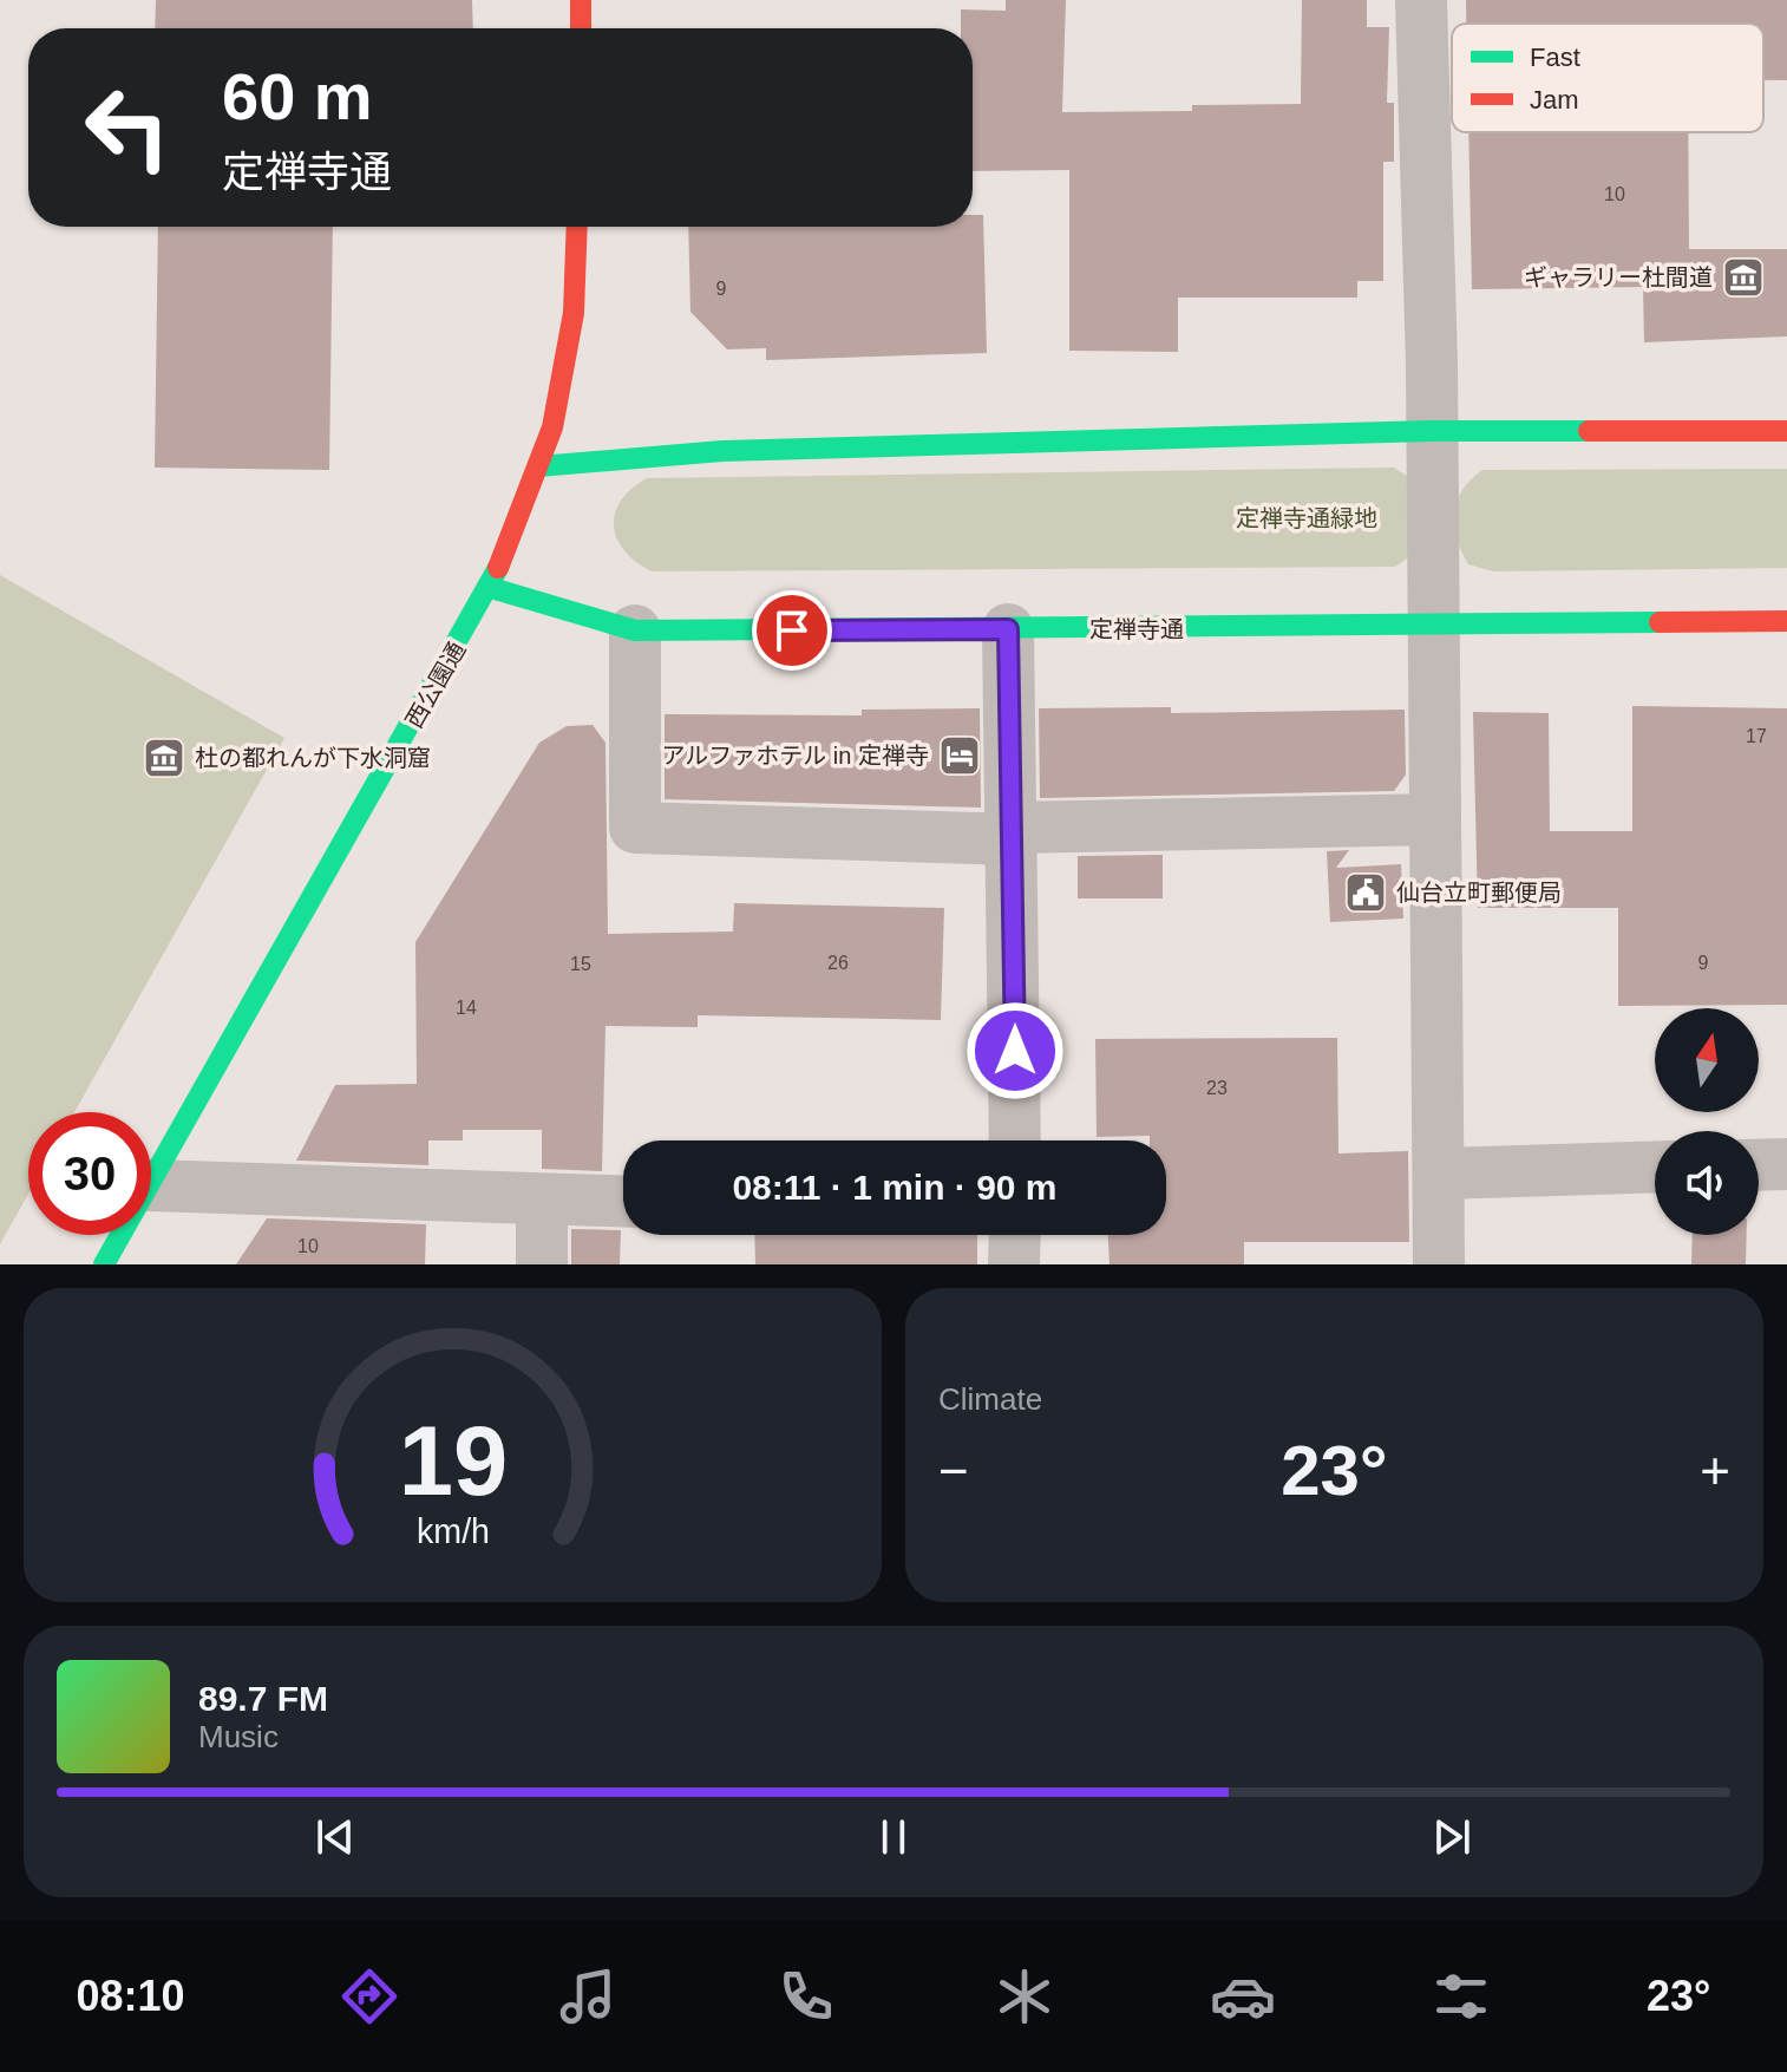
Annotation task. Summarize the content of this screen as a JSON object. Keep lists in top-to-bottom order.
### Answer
{
  "streets": {
    "street": ["定禅寺通", "西公園通"]
  },
  "crossings": [
    ["定禅寺通", "西公園通"]
  ],
  "parks": ["定禅寺通緑地"],
  "places": {
    "museum": ["ギャラリー杜間道", "杜の都れんが下水洞窟"],
    "hotel": ["アルファホテル in 定禅寺"],
    "public building": ["仙台立町郵便局"]
  },
  "house_numbers": [
    "10",
    "9",
    "17",
    "26",
    "9",
    "15",
    "14",
    "23",
    "10"
  ],
  "legend": ["Fast", "Jam"],
  "north": "top",
  "page": {
    "turn": ["60 m", "定禅寺通"],
    "limit": "30",
    "trip": "08:11 · 1 min · 90 m",
    "tile": "Climate",
    "heat": ["−", "23°", "+"],
    "song": ["89.7 FM", "Music"],
    "tabs": ["08:10", "23°"],
    "gauge": ["19", "km/h"]
  }
}
